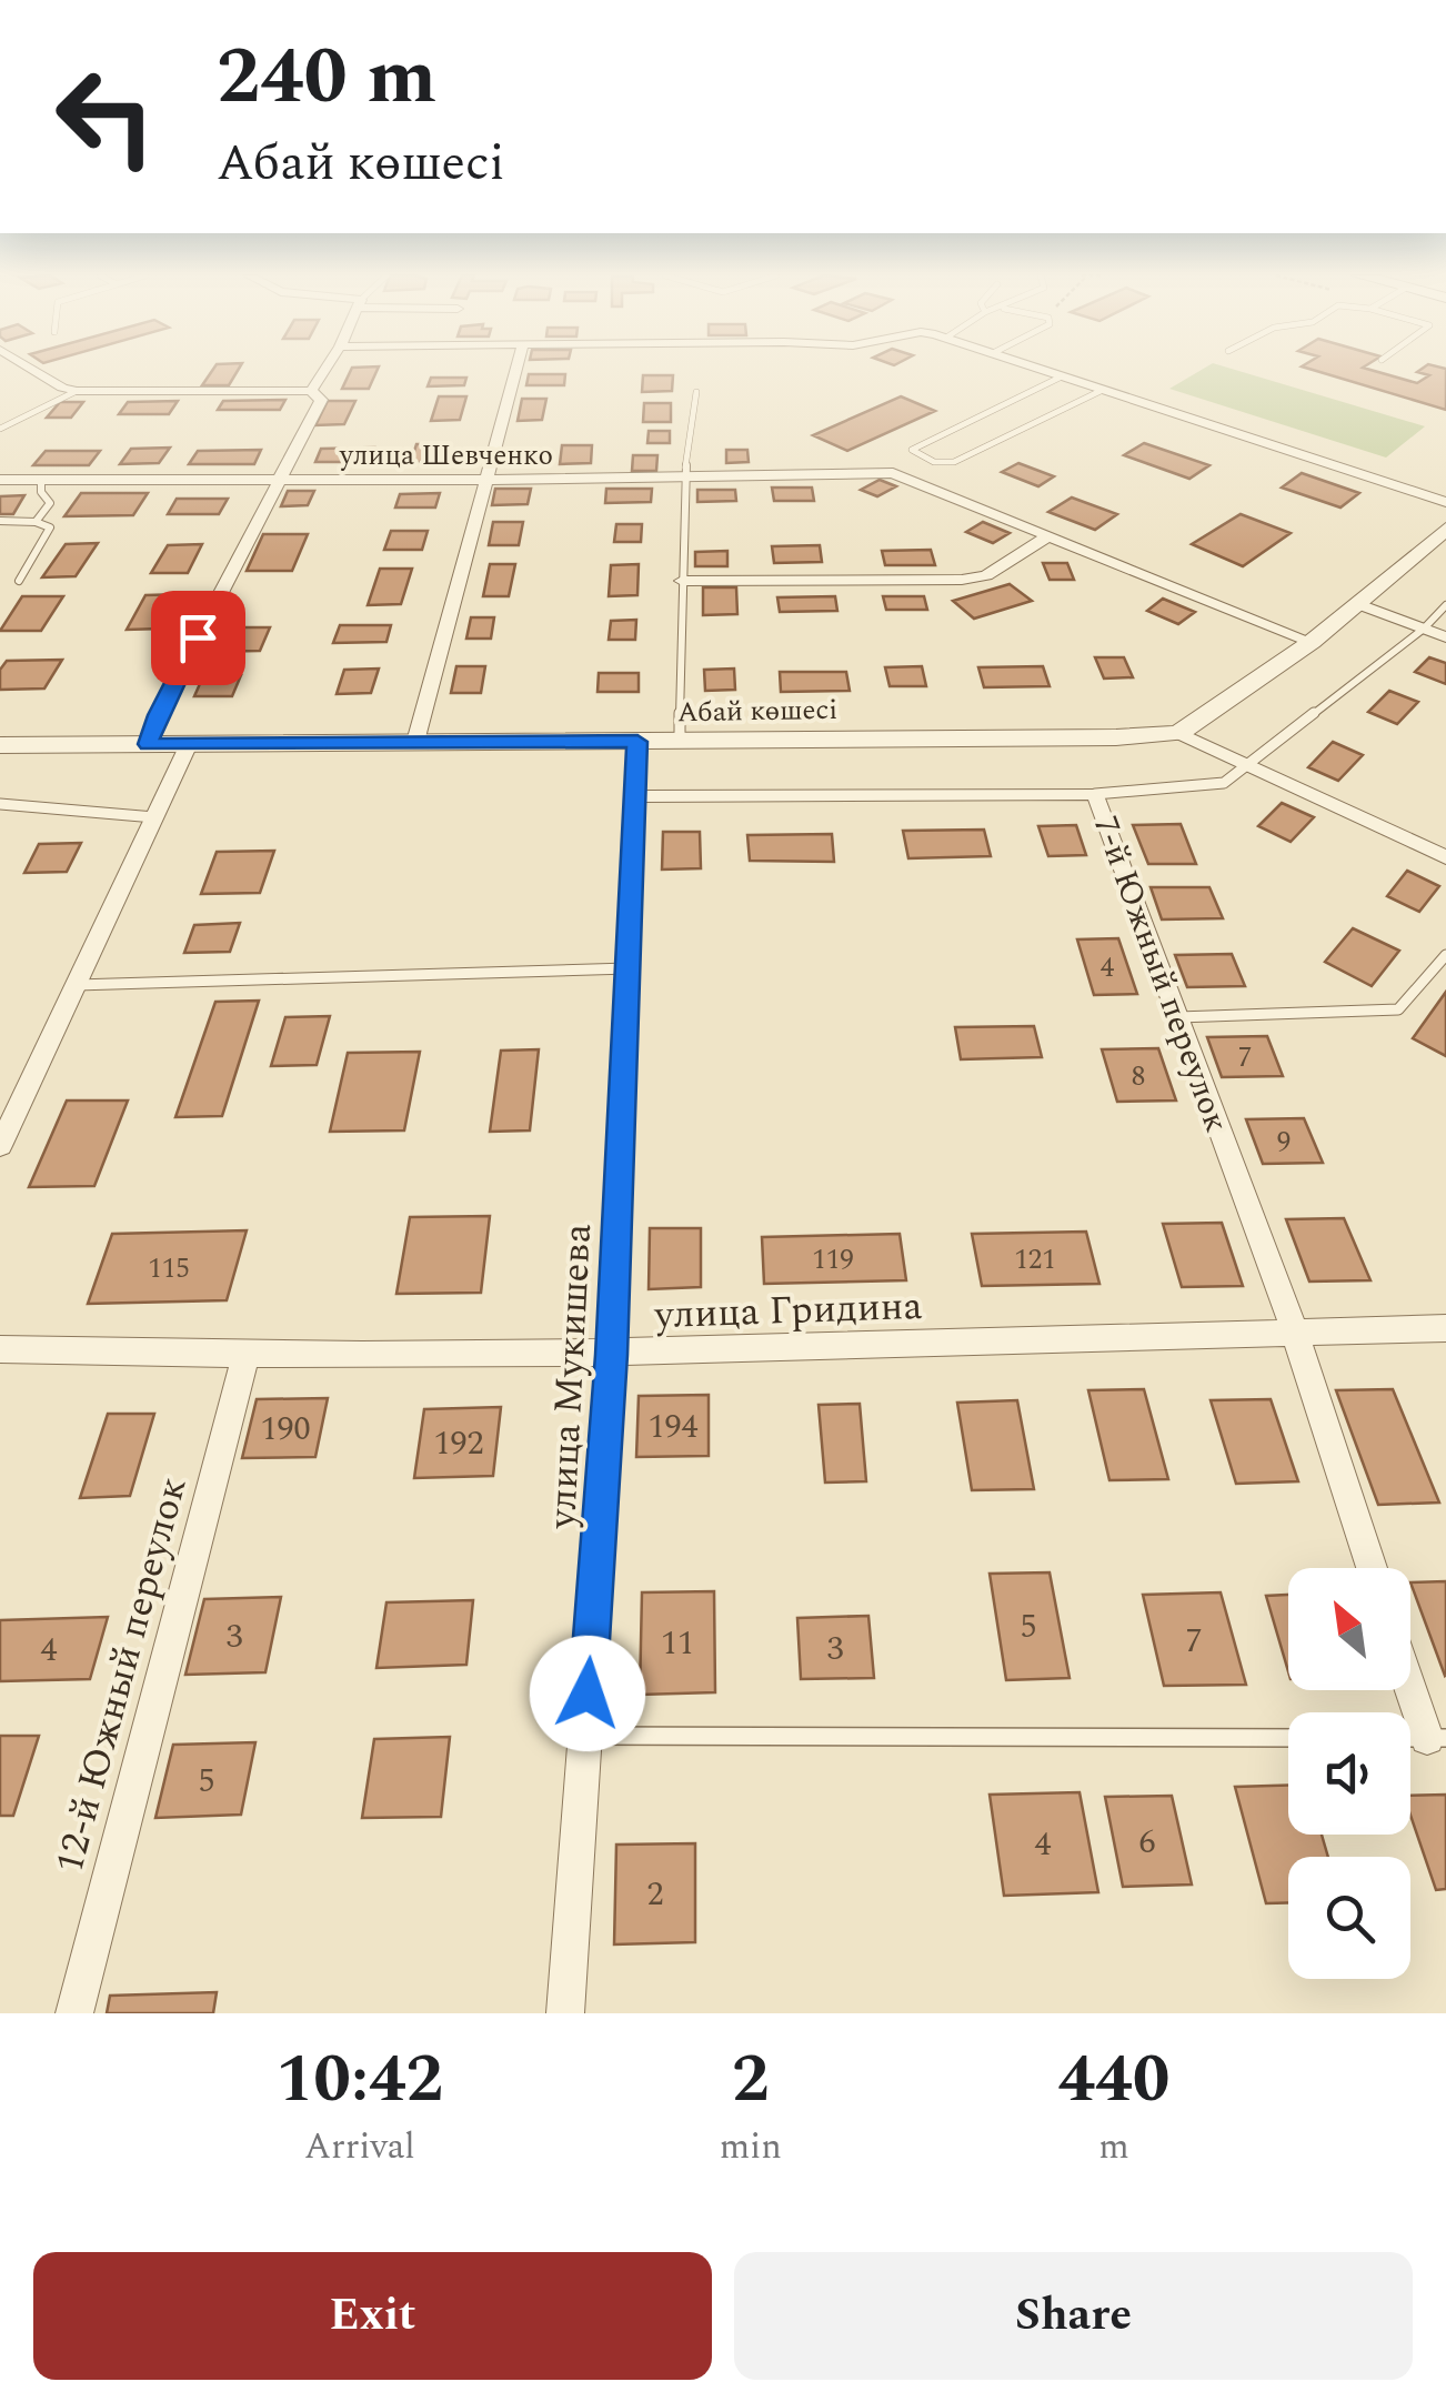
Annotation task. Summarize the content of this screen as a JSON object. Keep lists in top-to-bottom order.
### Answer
{
  "streets": {
    "street": [
      "улица Шевченко",
      "Абай көшесі",
      "7-й Южный переулок",
      "улица Гридина",
      "улица Мукишева",
      "12-й Южный переулок"
    ]
  },
  "crossings": [
    ["Абай көшесі", "улица Мукишева"],
    ["7-й Южный переулок", "улица Гридина"],
    ["7-й Южный переулок", "улица Мукишева"],
    ["улица Гридина", "улица Мукишева"],
    ["улица Гридина", "12-й Южный переулок"]
  ],
  "house_numbers": [
    "4",
    "7",
    "8",
    "9",
    "119",
    "121",
    "115",
    "194",
    "190",
    "192",
    "5",
    "3",
    "7",
    "11",
    "3",
    "4",
    "5",
    "6",
    "4",
    "2"
  ],
  "north": "top left",
  "page": {
    "turn": ["240 m", "Абай көшесі"],
    "eta": [
      "10:42",
      "Arrival",
      "2",
      "min",
      "440",
      "m"
    ],
    "buttons": ["Exit", "Share"]
  }
}
